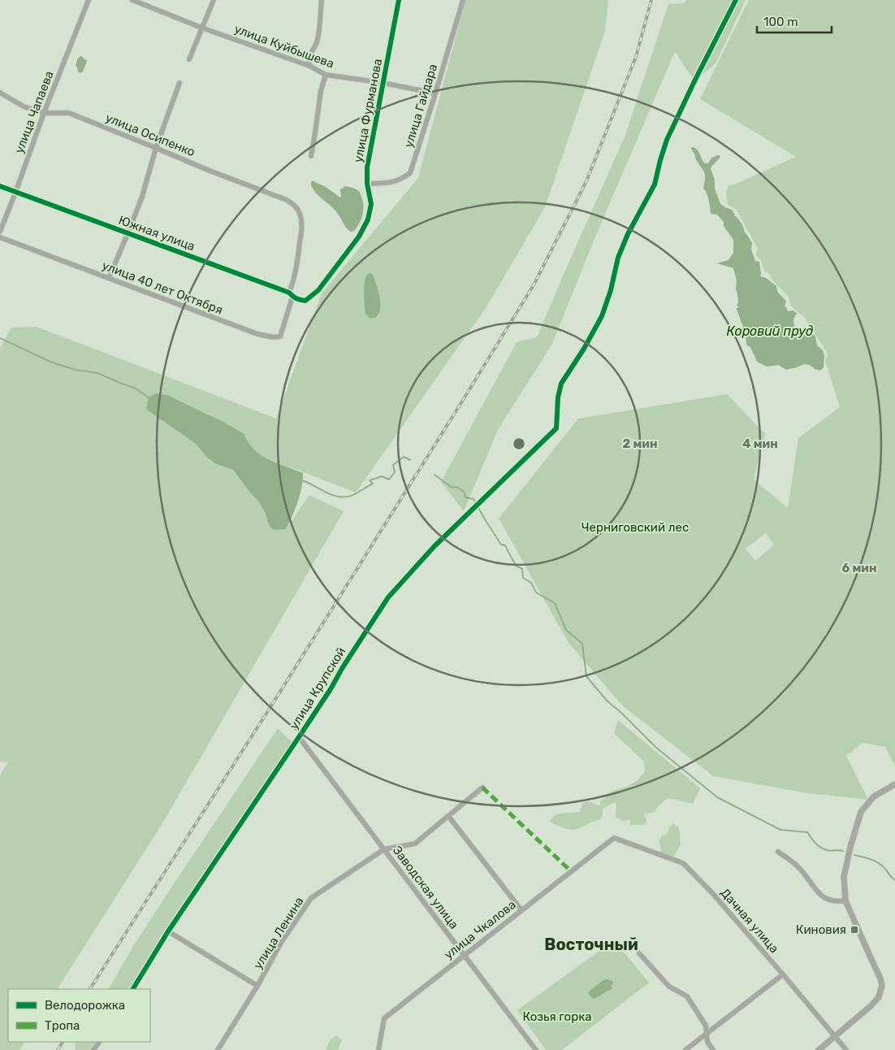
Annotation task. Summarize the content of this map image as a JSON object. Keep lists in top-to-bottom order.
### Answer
{
  "streets": {
    "street": [
      "улица Куйбышева",
      "улица Гайдара",
      "улица Фурманова",
      "улица Чапаева",
      "улица Осипенко",
      "Южная улица",
      "улица 40 лет Октября",
      "улица Крупской",
      "Заводская улица",
      "Дачная улица",
      "улица Чкалова",
      "улица Ленина"
    ]
  },
  "crossings": [
    ["улица Куйбышева", "улица Гайдара"],
    ["улица Куйбышева", "улица Фурманова"],
    ["улица Гайдара", "улица Фурманова"],
    ["улица Фурманова", "Южная улица"],
    ["улица Чапаева", "улица Осипенко"],
    ["улица Чапаева", "Южная улица"],
    ["улица Осипенко", "Южная улица"],
    ["улица Осипенко", "улица 40 лет Октября"],
    ["Южная улица", "улица 40 лет Октября"],
    ["улица Крупской", "Заводская улица"],
    ["Заводская улица", "улица Чкалова"],
    ["Заводская улица", "улица Ленина"],
    ["Дачная улица", "улица Чкалова"]
  ],
  "districts": ["Восточный"],
  "water": ["Коровий пруд"],
  "parks": ["Черниговский лес", "Козья горка"],
  "places": {
    "transit": ["Киновия"]
  },
  "legend": ["Велодорожка", "Тропа"],
  "scale_bar": "100 m",
  "rings": ["2 мин", "4 мин", "6 мин"]
}
